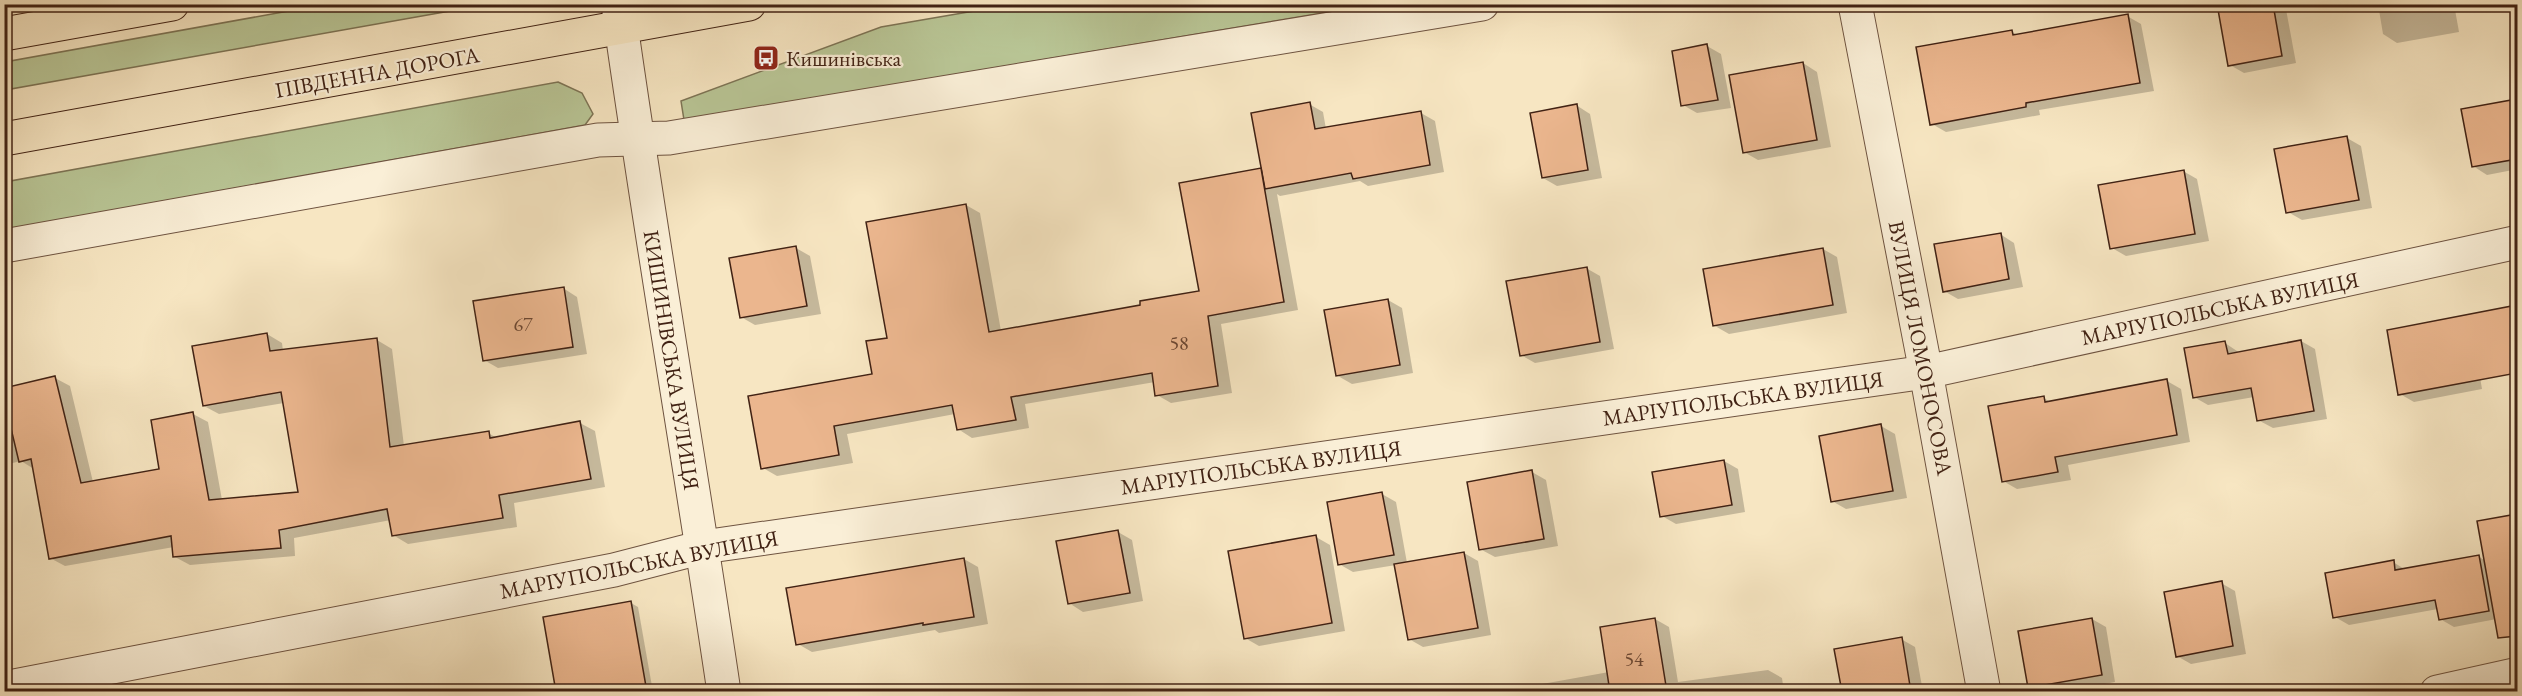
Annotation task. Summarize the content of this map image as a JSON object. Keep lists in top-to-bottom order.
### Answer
{
  "streets": {
    "main road": ["ПІВДЕННА ДОРОГА"],
    "street": ["МАРІУПОЛЬСЬКА ВУЛИЦЯ", "ВУЛИЦЯ ЛОМОНОСОВА", "КИШИНІВСЬКА ВУЛИЦЯ"]
  },
  "crossings": [
    ["ПІВДЕННА ДОРОГА", "КИШИНІВСЬКА ВУЛИЦЯ"],
    ["МАРІУПОЛЬСЬКА ВУЛИЦЯ", "ВУЛИЦЯ ЛОМОНОСОВА"],
    ["МАРІУПОЛЬСЬКА ВУЛИЦЯ", "КИШИНІВСЬКА ВУЛИЦЯ"]
  ],
  "places": {
    "bus stop": ["Кишинівська"]
  },
  "house_numbers": ["67", "58", "54"]
}
